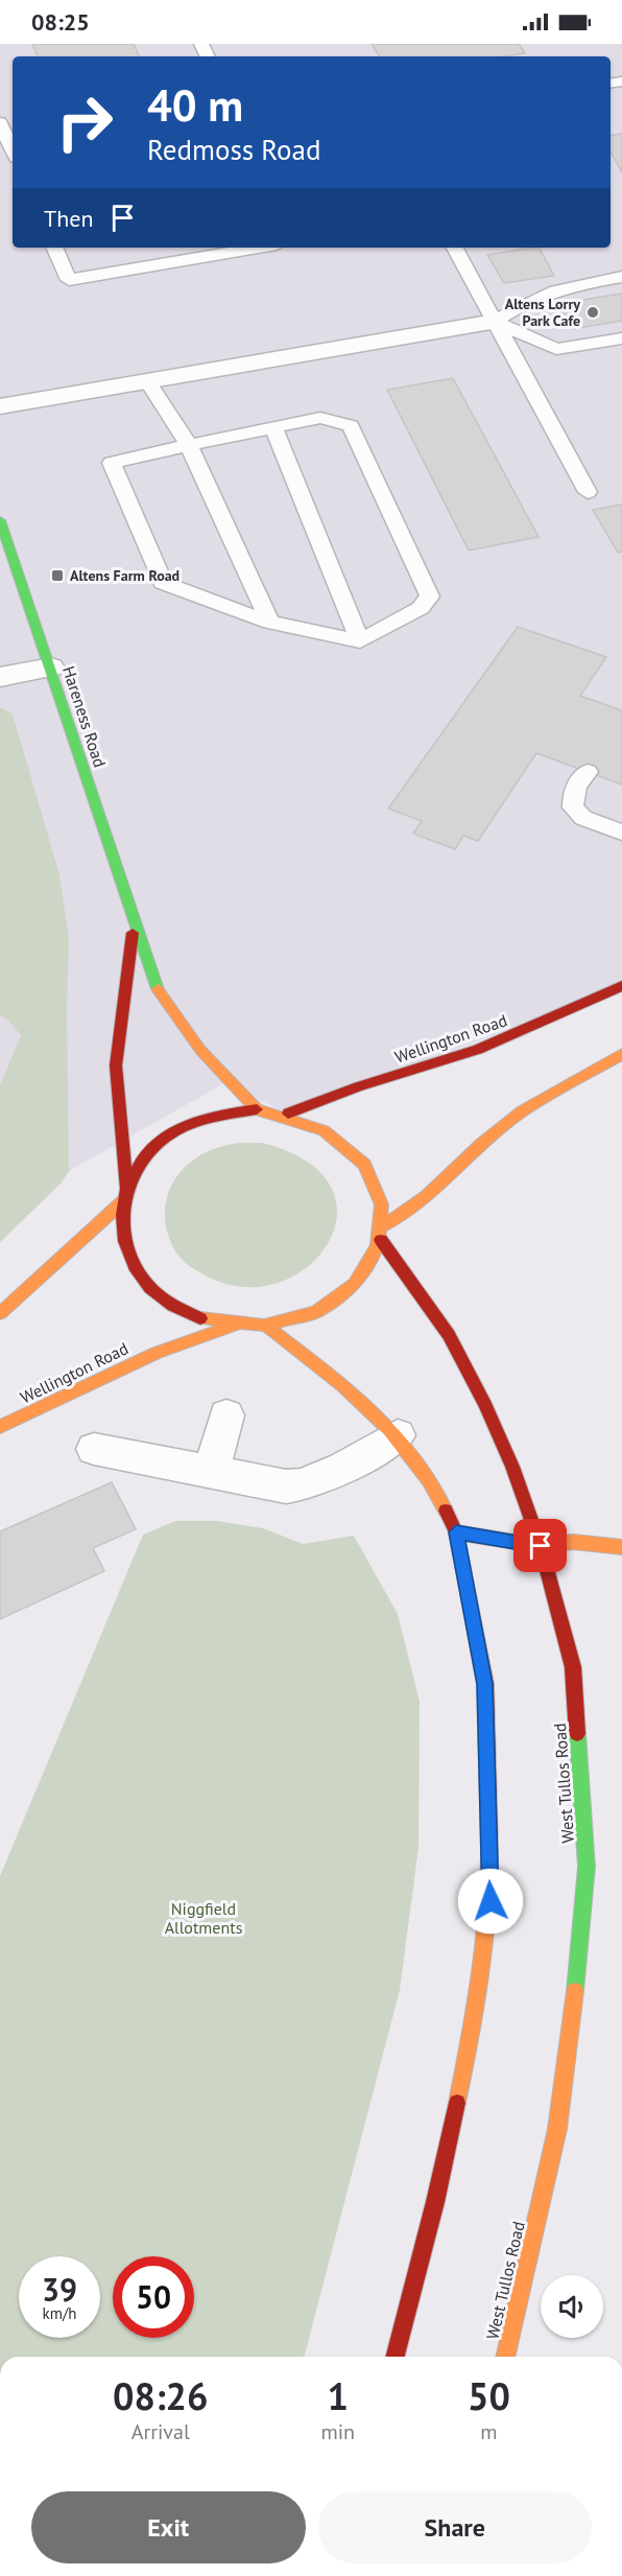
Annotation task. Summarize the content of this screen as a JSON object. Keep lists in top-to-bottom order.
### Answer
{
  "streets": {
    "main road": ["Hareness Road", "Wellington Road", "West Tullos Road"]
  },
  "parks": ["Niggfield Allotments"],
  "places": {
    "other": ["Altens Lorry Park Cafe"],
    "transit": ["Altens Farm Road"]
  },
  "page": {
    "status": "08:25",
    "turn": ["40 m", "Redmoss Road"],
    "then": "Then",
    "speed": "39 km/h",
    "limit": "50",
    "eta": [
      "08:26",
      "Arrival",
      "1",
      "min",
      "50",
      "m"
    ],
    "buttons": ["Exit", "Share"]
  }
}
